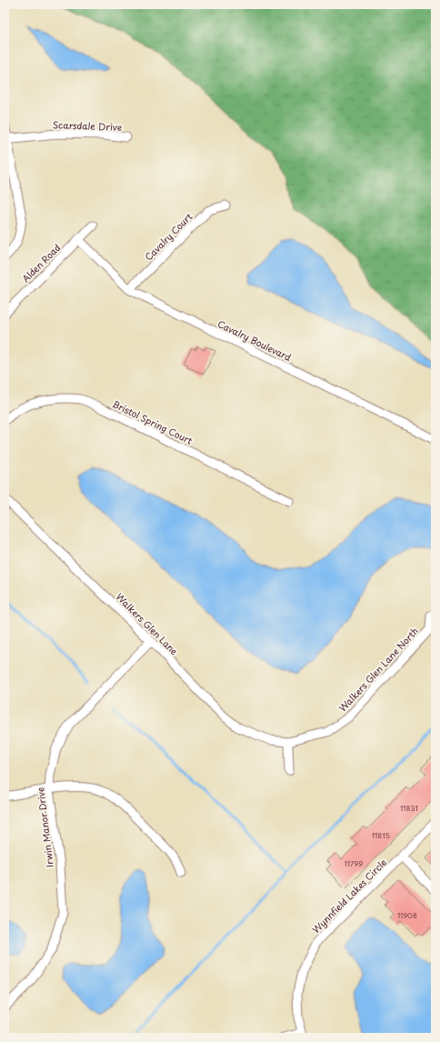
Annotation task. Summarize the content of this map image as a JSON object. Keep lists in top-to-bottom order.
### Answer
{
  "streets": {
    "street": [
      "Scarsdale Drive",
      "Cavalry Court",
      "Alden Road",
      "Cavalry Boulevard",
      "Bristol Spring Court",
      "Walkers Glen Lane",
      "Walkers Glen Lane North",
      "Irwin Manor Drive",
      "Wynnfield Lakes Circle"
    ]
  },
  "crossings": [
    ["Cavalry Court", "Cavalry Boulevard"],
    ["Alden Road", "Cavalry Boulevard"],
    ["Walkers Glen Lane", "Walkers Glen Lane North"],
    ["Walkers Glen Lane", "Irwin Manor Drive"]
  ],
  "house_numbers": [
    "11831",
    "11815",
    "11799",
    "11908"
  ]
}
